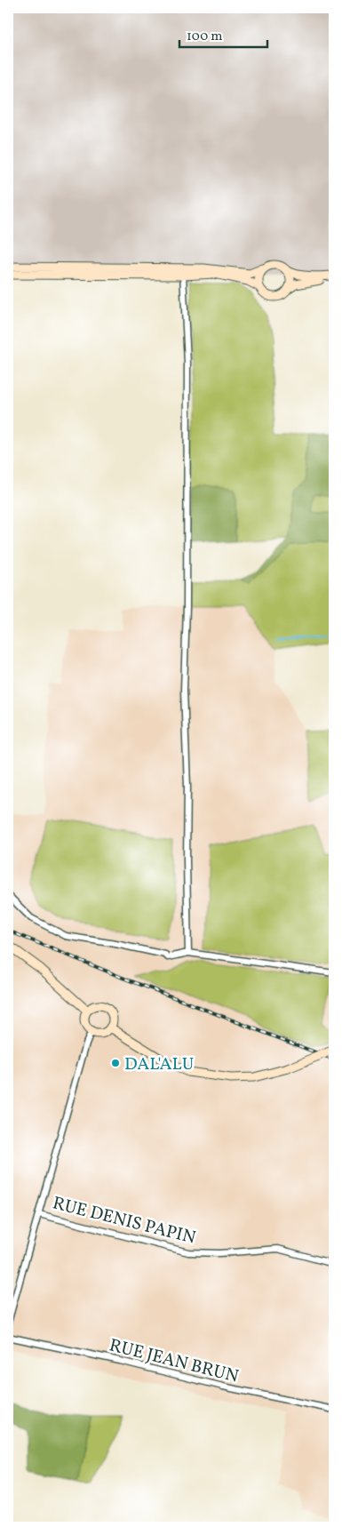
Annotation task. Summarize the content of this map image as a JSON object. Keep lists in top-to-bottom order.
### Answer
{
  "streets": {
    "street": ["RUE DENIS PAPIN", "RUE JEAN BRUN"]
  },
  "places": ["DAL'ALU"],
  "scale_bar": "100 m"
}
